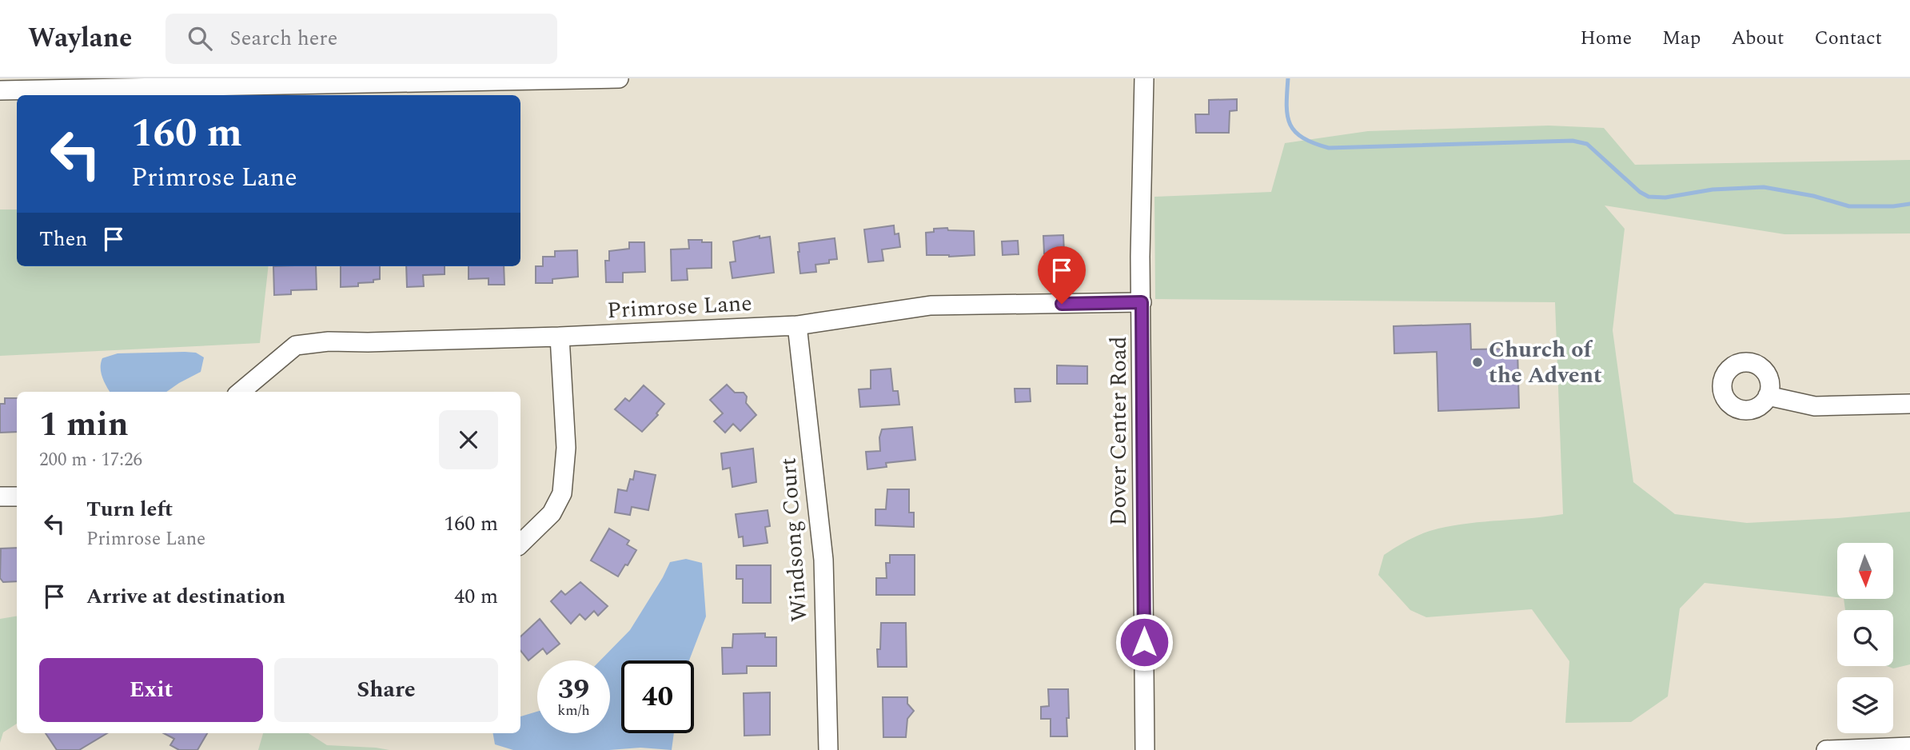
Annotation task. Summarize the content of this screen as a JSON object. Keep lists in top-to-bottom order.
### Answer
{
  "streets": {
    "street": ["Primrose Lane", "Dover Center Road", "Windsong Court"]
  },
  "crossings": [
    ["Primrose Lane", "Dover Center Road"],
    ["Primrose Lane", "Windsong Court"]
  ],
  "places": ["Church of the Advent"],
  "north": "bottom",
  "page": {
    "header": "Waylane",
    "search": "Search here",
    "nav": [
      "Home",
      "Map",
      "About",
      "Contact"
    ],
    "turn": ["160 m", "Primrose Lane"],
    "then": "Then",
    "heading": ["1 min", "200 m · 17:26"],
    "list": [
      {
        "name": "Turn left",
        "note": "Primrose Lane",
        "value": "160 m"
      },
      {
        "name": "Arrive at destination",
        "value": "40 m"
      }
    ],
    "buttons": ["Exit", "Share"],
    "speed": "39 km/h",
    "limit": "40"
  }
}
